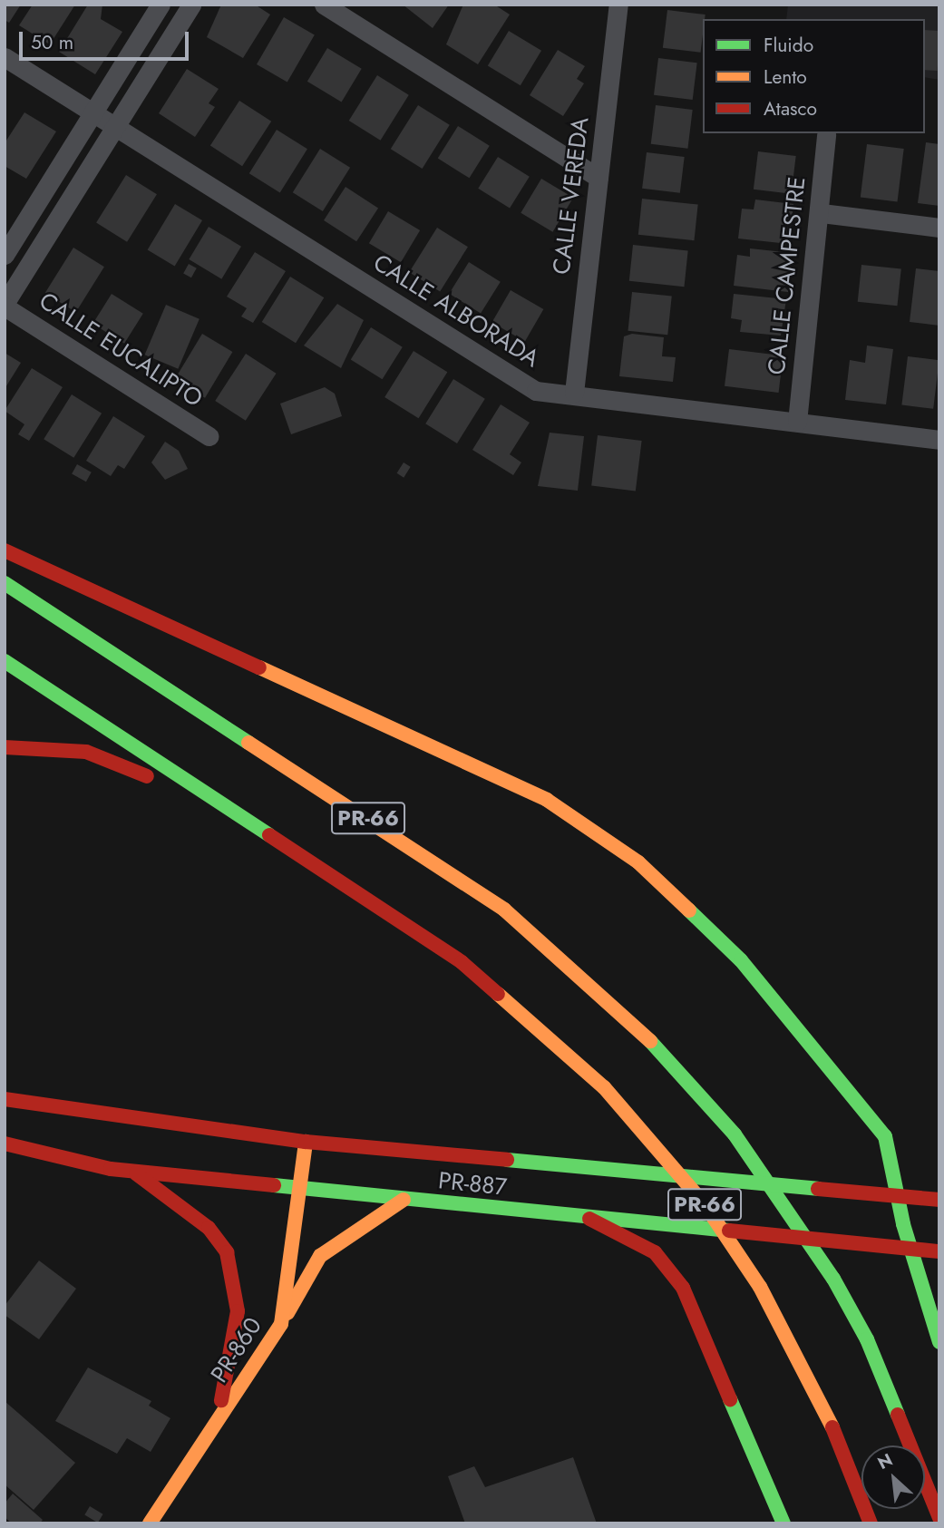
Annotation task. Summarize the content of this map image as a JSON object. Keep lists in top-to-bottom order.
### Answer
{
  "streets": {
    "main road": ["PR-66", "PR-887", "PR-860"],
    "street": [
      "CALLE VEREDA",
      "CALLE CAMPESTRE",
      "CALLE ALBORADA",
      "CALLE EUCALIPTO"
    ]
  },
  "crossings": [
    ["CALLE VEREDA", "CALLE ALBORADA"],
    ["CALLE CAMPESTRE", "CALLE ALBORADA"],
    ["PR-887", "PR-860"]
  ],
  "legend": ["Fluido", "Lento", "Atasco"],
  "scale_bar": "50 m",
  "north": "top left"
}
